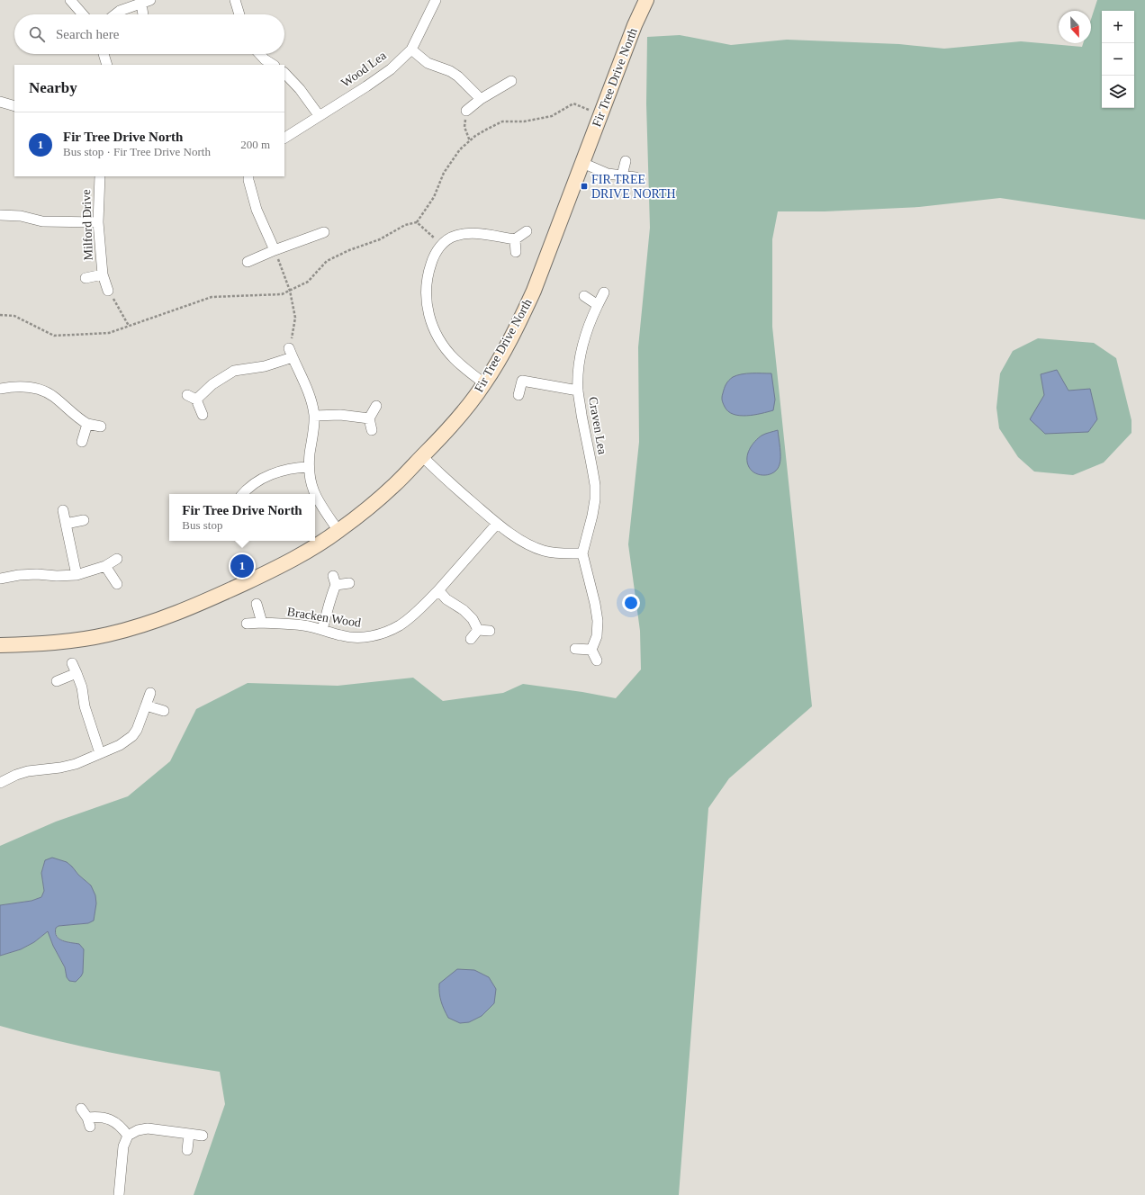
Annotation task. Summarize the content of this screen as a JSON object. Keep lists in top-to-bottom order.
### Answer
{
  "streets": {
    "street": [
      "Wood Lea",
      "Fir Tree Drive North",
      "Milford Drive",
      "Craven Lea",
      "Bracken Wood"
    ]
  },
  "places": {
    "transit": ["FIR TREE DRIVE NORTH"]
  },
  "north": "bottom",
  "page": {
    "map_buttons": ["+", "−"],
    "search": "Search here",
    "heading": "Nearby",
    "list": [
      {
        "mark": "1",
        "name": "Fir Tree Drive North",
        "note": "Bus stop · Fir Tree Drive North",
        "value": "200 m"
      }
    ],
    "popup": ["Fir Tree Drive North", "Bus stop"],
    "pins": "1"
  }
}
